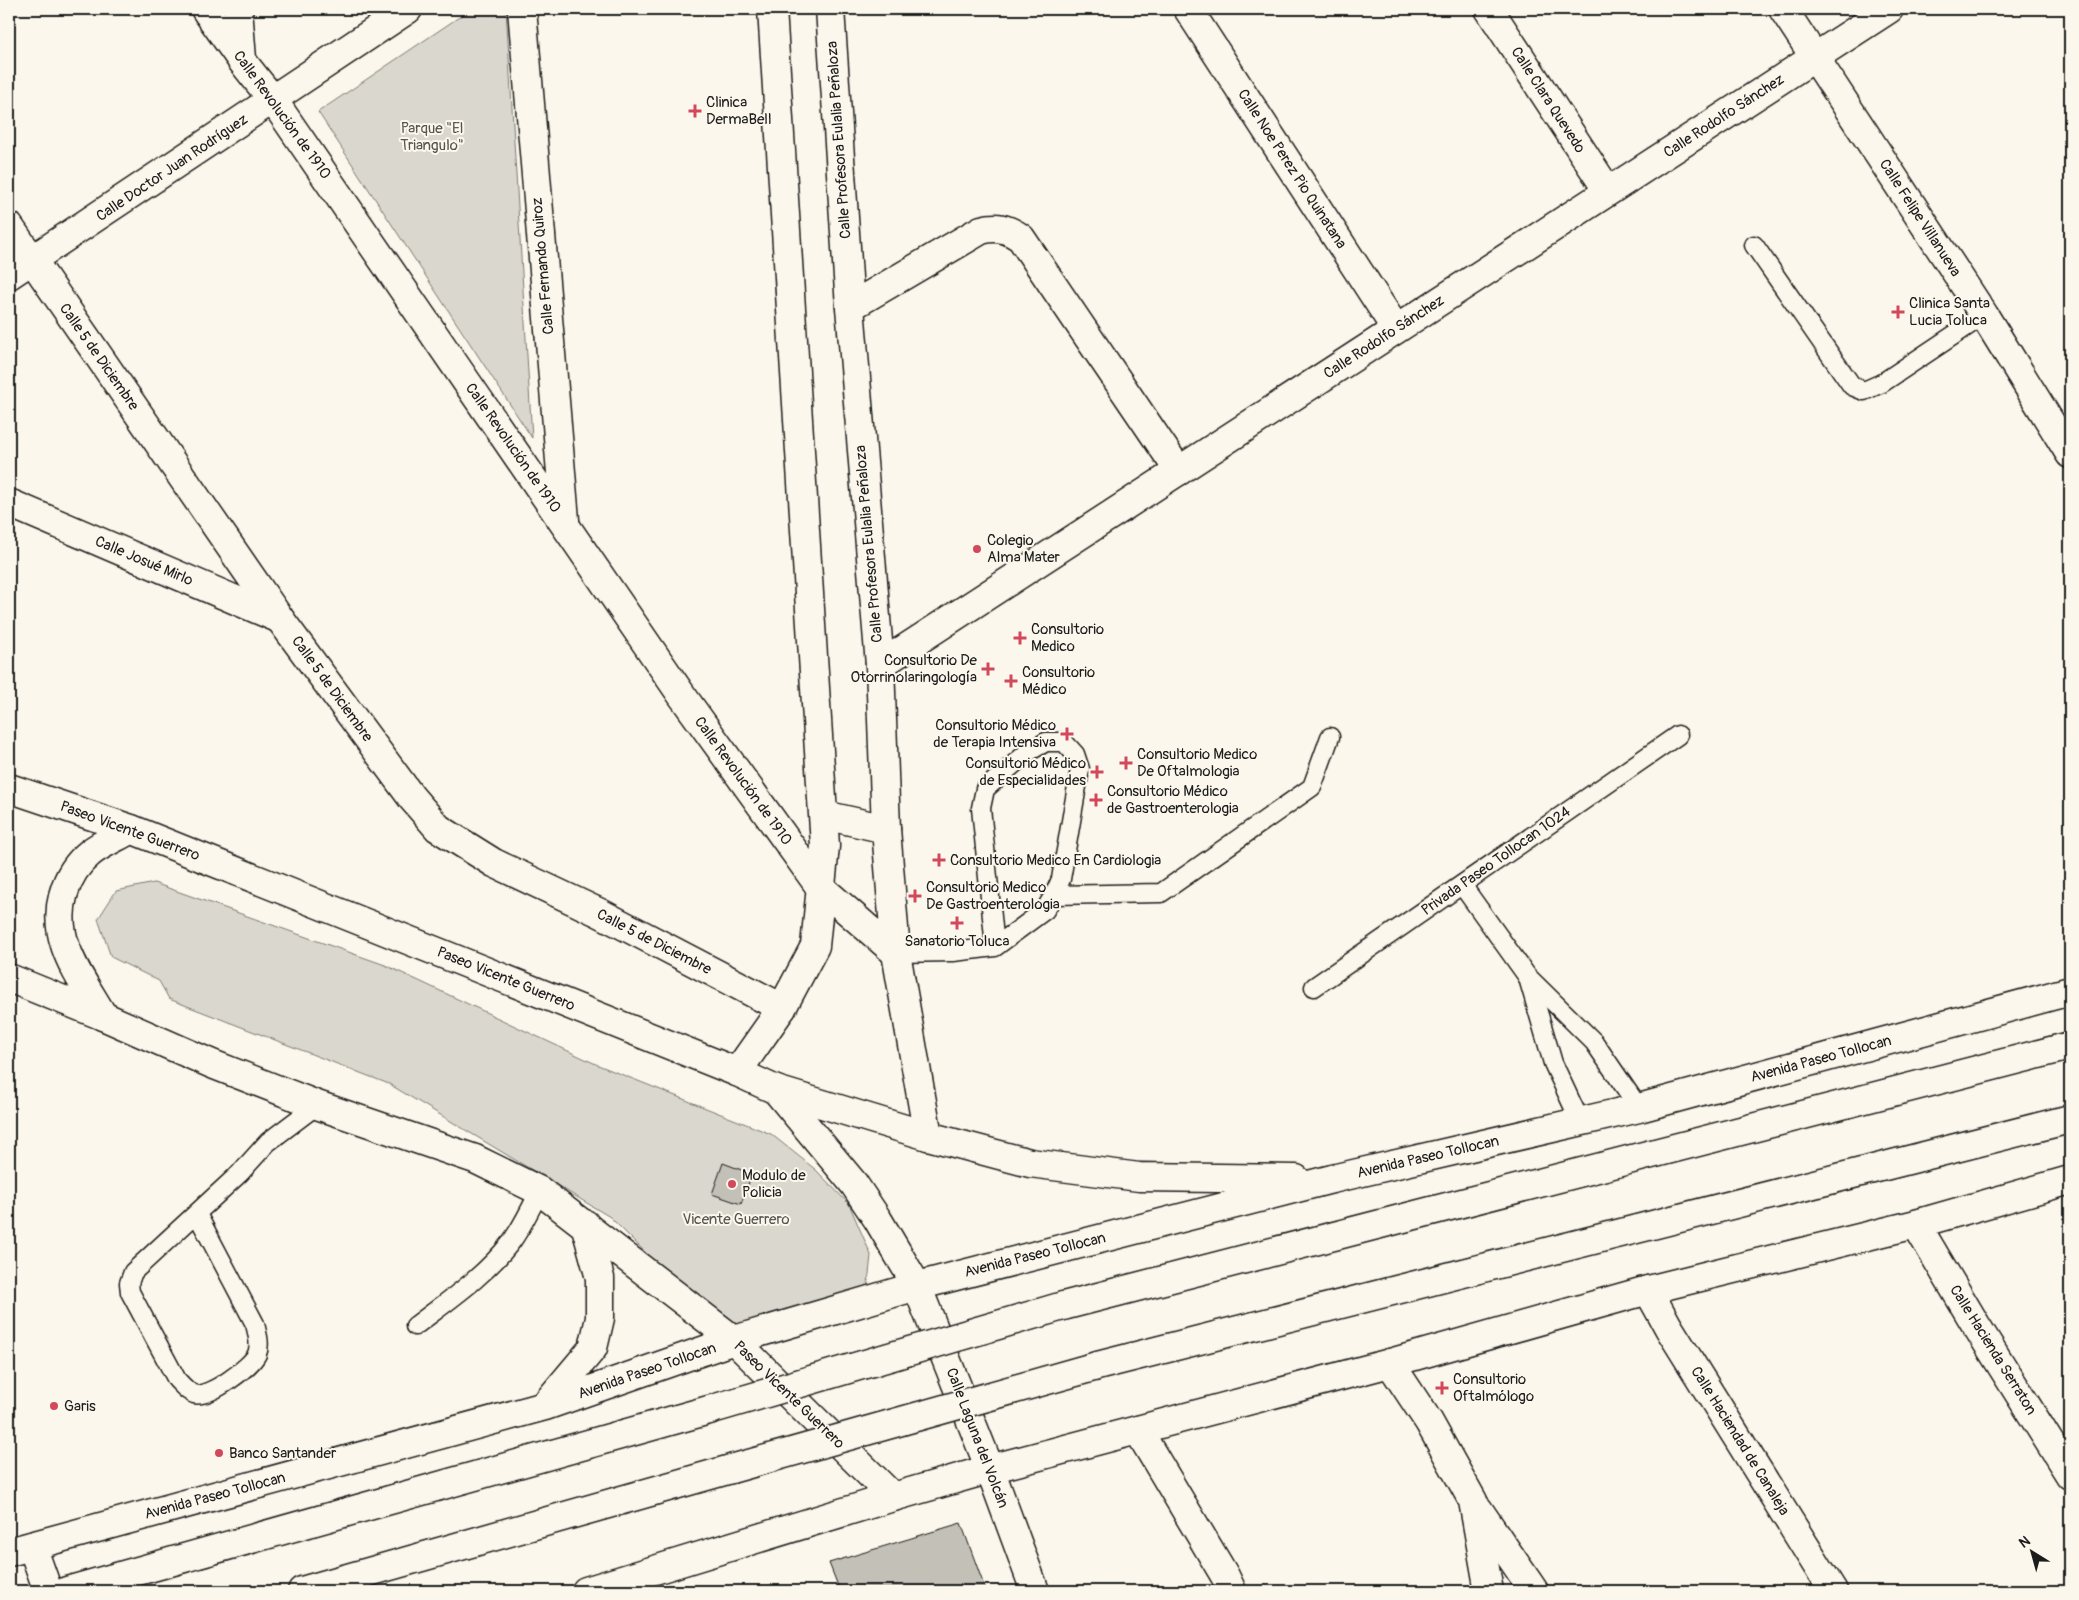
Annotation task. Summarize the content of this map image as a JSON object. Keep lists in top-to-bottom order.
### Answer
{
  "streets": {
    "main road": [
      "Calle Clara Quevedo",
      "Calle Revolución de 1910",
      "Calle Rodolfo Sánchez",
      "Calle Profesora Eulalia Peñaloza",
      "Calle Doctor Juan Rodríguez",
      "Calle Noe Perez Pio Quinatana",
      "Calle Felipe Villanueva",
      "Calle Fernando Quiroz",
      "Calle 5 de Diciembre",
      "Calle Josué Mirlo",
      "Paseo Vicente Guerrero",
      "Avenida Paseo Tollocan",
      "Calle Hacienda Serraton",
      "Calle Laguna del Volcán",
      "Calle Haciendad de Canaleja"
    ],
    "lane": ["Privada Paseo Tollocan 1024"]
  },
  "crossings": [
    ["Calle Clara Quevedo", "Calle Rodolfo Sánchez"],
    ["Calle Revolución de 1910", "Calle Profesora Eulalia Peñaloza"],
    ["Calle Revolución de 1910", "Calle Doctor Juan Rodríguez"],
    ["Calle Revolución de 1910", "Calle Fernando Quiroz"],
    ["Calle Rodolfo Sánchez", "Calle Profesora Eulalia Peñaloza"],
    ["Calle Rodolfo Sánchez", "Calle Noe Perez Pio Quinatana"],
    ["Calle Rodolfo Sánchez", "Calle Felipe Villanueva"],
    ["Calle Doctor Juan Rodríguez", "Calle 5 de Diciembre"],
    ["Calle 5 de Diciembre", "Calle Josué Mirlo"],
    ["Paseo Vicente Guerrero", "Avenida Paseo Tollocan"],
    ["Paseo Vicente Guerrero", "Calle Laguna del Volcán"],
    ["Avenida Paseo Tollocan", "Calle Laguna del Volcán"]
  ],
  "parks": ["Parque \"El Triangulo\"", "Vicente Guerrero"],
  "places": {
    "health": [
      "Clinica DermaBell",
      "Clinica Santa Lucia Toluca",
      "Consultorio Medico",
      "Consultorio De Otorrinolaringología",
      "Consultorio Médico",
      "Consultorio Médico de Terapia Intensiva",
      "Consultorio Medico De Oftalmologia",
      "Consultorio Médico de Especialidades",
      "Consultorio Médico de Gastroenterologia",
      "Consultorio Medico En Cardiologia",
      "Consultorio Medico De Gastroenterologia",
      "Sanatorio Toluca",
      "Consultorio Oftalmólogo"
    ],
    "other": [
      "Colegio Alma Mater",
      "Modulo de Policia",
      "Garis",
      "Banco Santander"
    ]
  },
  "north": "top left"
}
